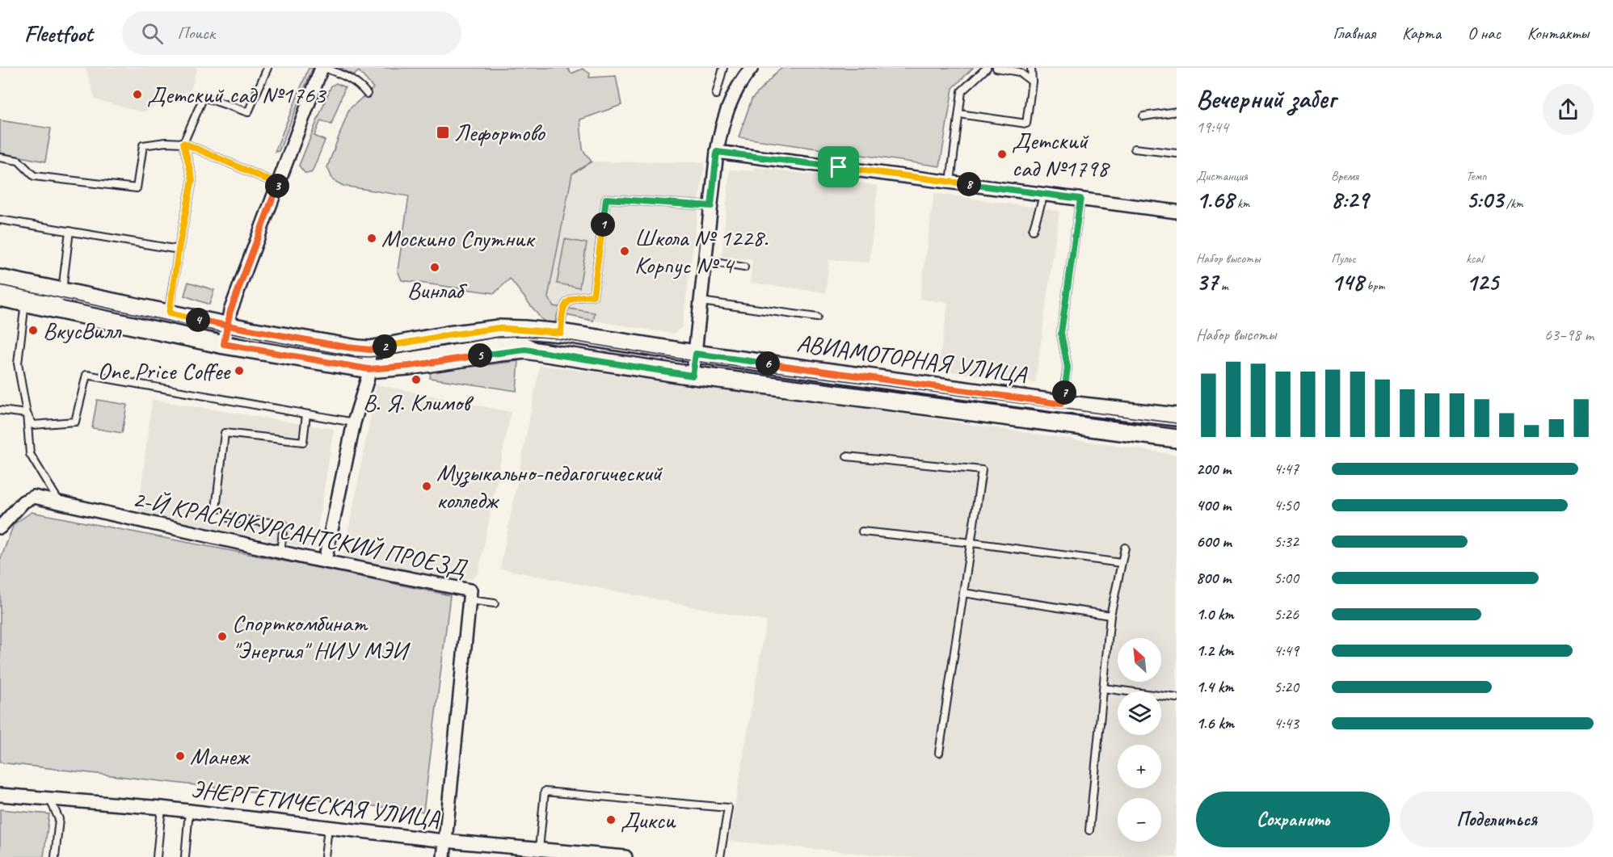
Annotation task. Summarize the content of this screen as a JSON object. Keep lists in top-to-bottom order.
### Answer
{
  "streets": {
    "main road": ["АВИАМОТОРНАЯ УЛИЦА"],
    "street": ["2-Й КРАСНОКУРСАНТСКИЙ ПРОЕЗД", "ЭНЕРГЕТИЧЕСКАЯ УЛИЦА"]
  },
  "crossings": [
    ["2-Й КРАСНОКУРСАНТСКИЙ ПРОЕЗД", "ЭНЕРГЕТИЧЕСКАЯ УЛИЦА"]
  ],
  "places": {
    "other": [
      "Детский сад №1763",
      "Детский сад №1798",
      "Москино Спутник",
      "Школа № 1228. Корпус № 4",
      "Винлаб",
      "ВкусВилл",
      "One Price Coffee",
      "В. Я. Климов",
      "Музыкально-педагогический колледж",
      "Спорткомбинат \"Энергия\" НИУ МЭИ",
      "Манеж",
      "Дикси"
    ],
    "transit": ["Лефортово"]
  },
  "north": "top left",
  "page": {
    "header": "Fleetfoot",
    "search": "Поиск",
    "nav": [
      "Главная",
      "Карта",
      "О нас",
      "Контакты"
    ],
    "heading": ["Вечерний забег", "19:44"],
    "stats": [
      ["Дистанция", "1.68 km"],
      ["Время", "8:29"],
      ["Темп", "5:03 /km"],
      ["Набор высоты", "37 m"],
      ["Пульс", "148 bpm"],
      ["kcal", "125"]
    ],
    "pins": [
      "8",
      "3",
      "1",
      "4",
      "2",
      "5",
      "6",
      "7"
    ],
    "chart": ["Набор высоты", "63–98 m"],
    "list": [
      {
        "name": "200 m",
        "note": "4:47"
      },
      {
        "name": "400 m",
        "note": "4:50"
      },
      {
        "name": "600 m",
        "note": "5:32"
      },
      {
        "name": "800 m",
        "note": "5:00"
      },
      {
        "name": "1.0 km",
        "note": "5:26"
      },
      {
        "name": "1.2 km",
        "note": "4:49"
      },
      {
        "name": "1.4 km",
        "note": "5:20"
      },
      {
        "name": "1.6 km",
        "note": "4:43"
      }
    ],
    "map_buttons": ["+", "−"],
    "buttons": ["Сохранить", "Поделиться"]
  }
}
